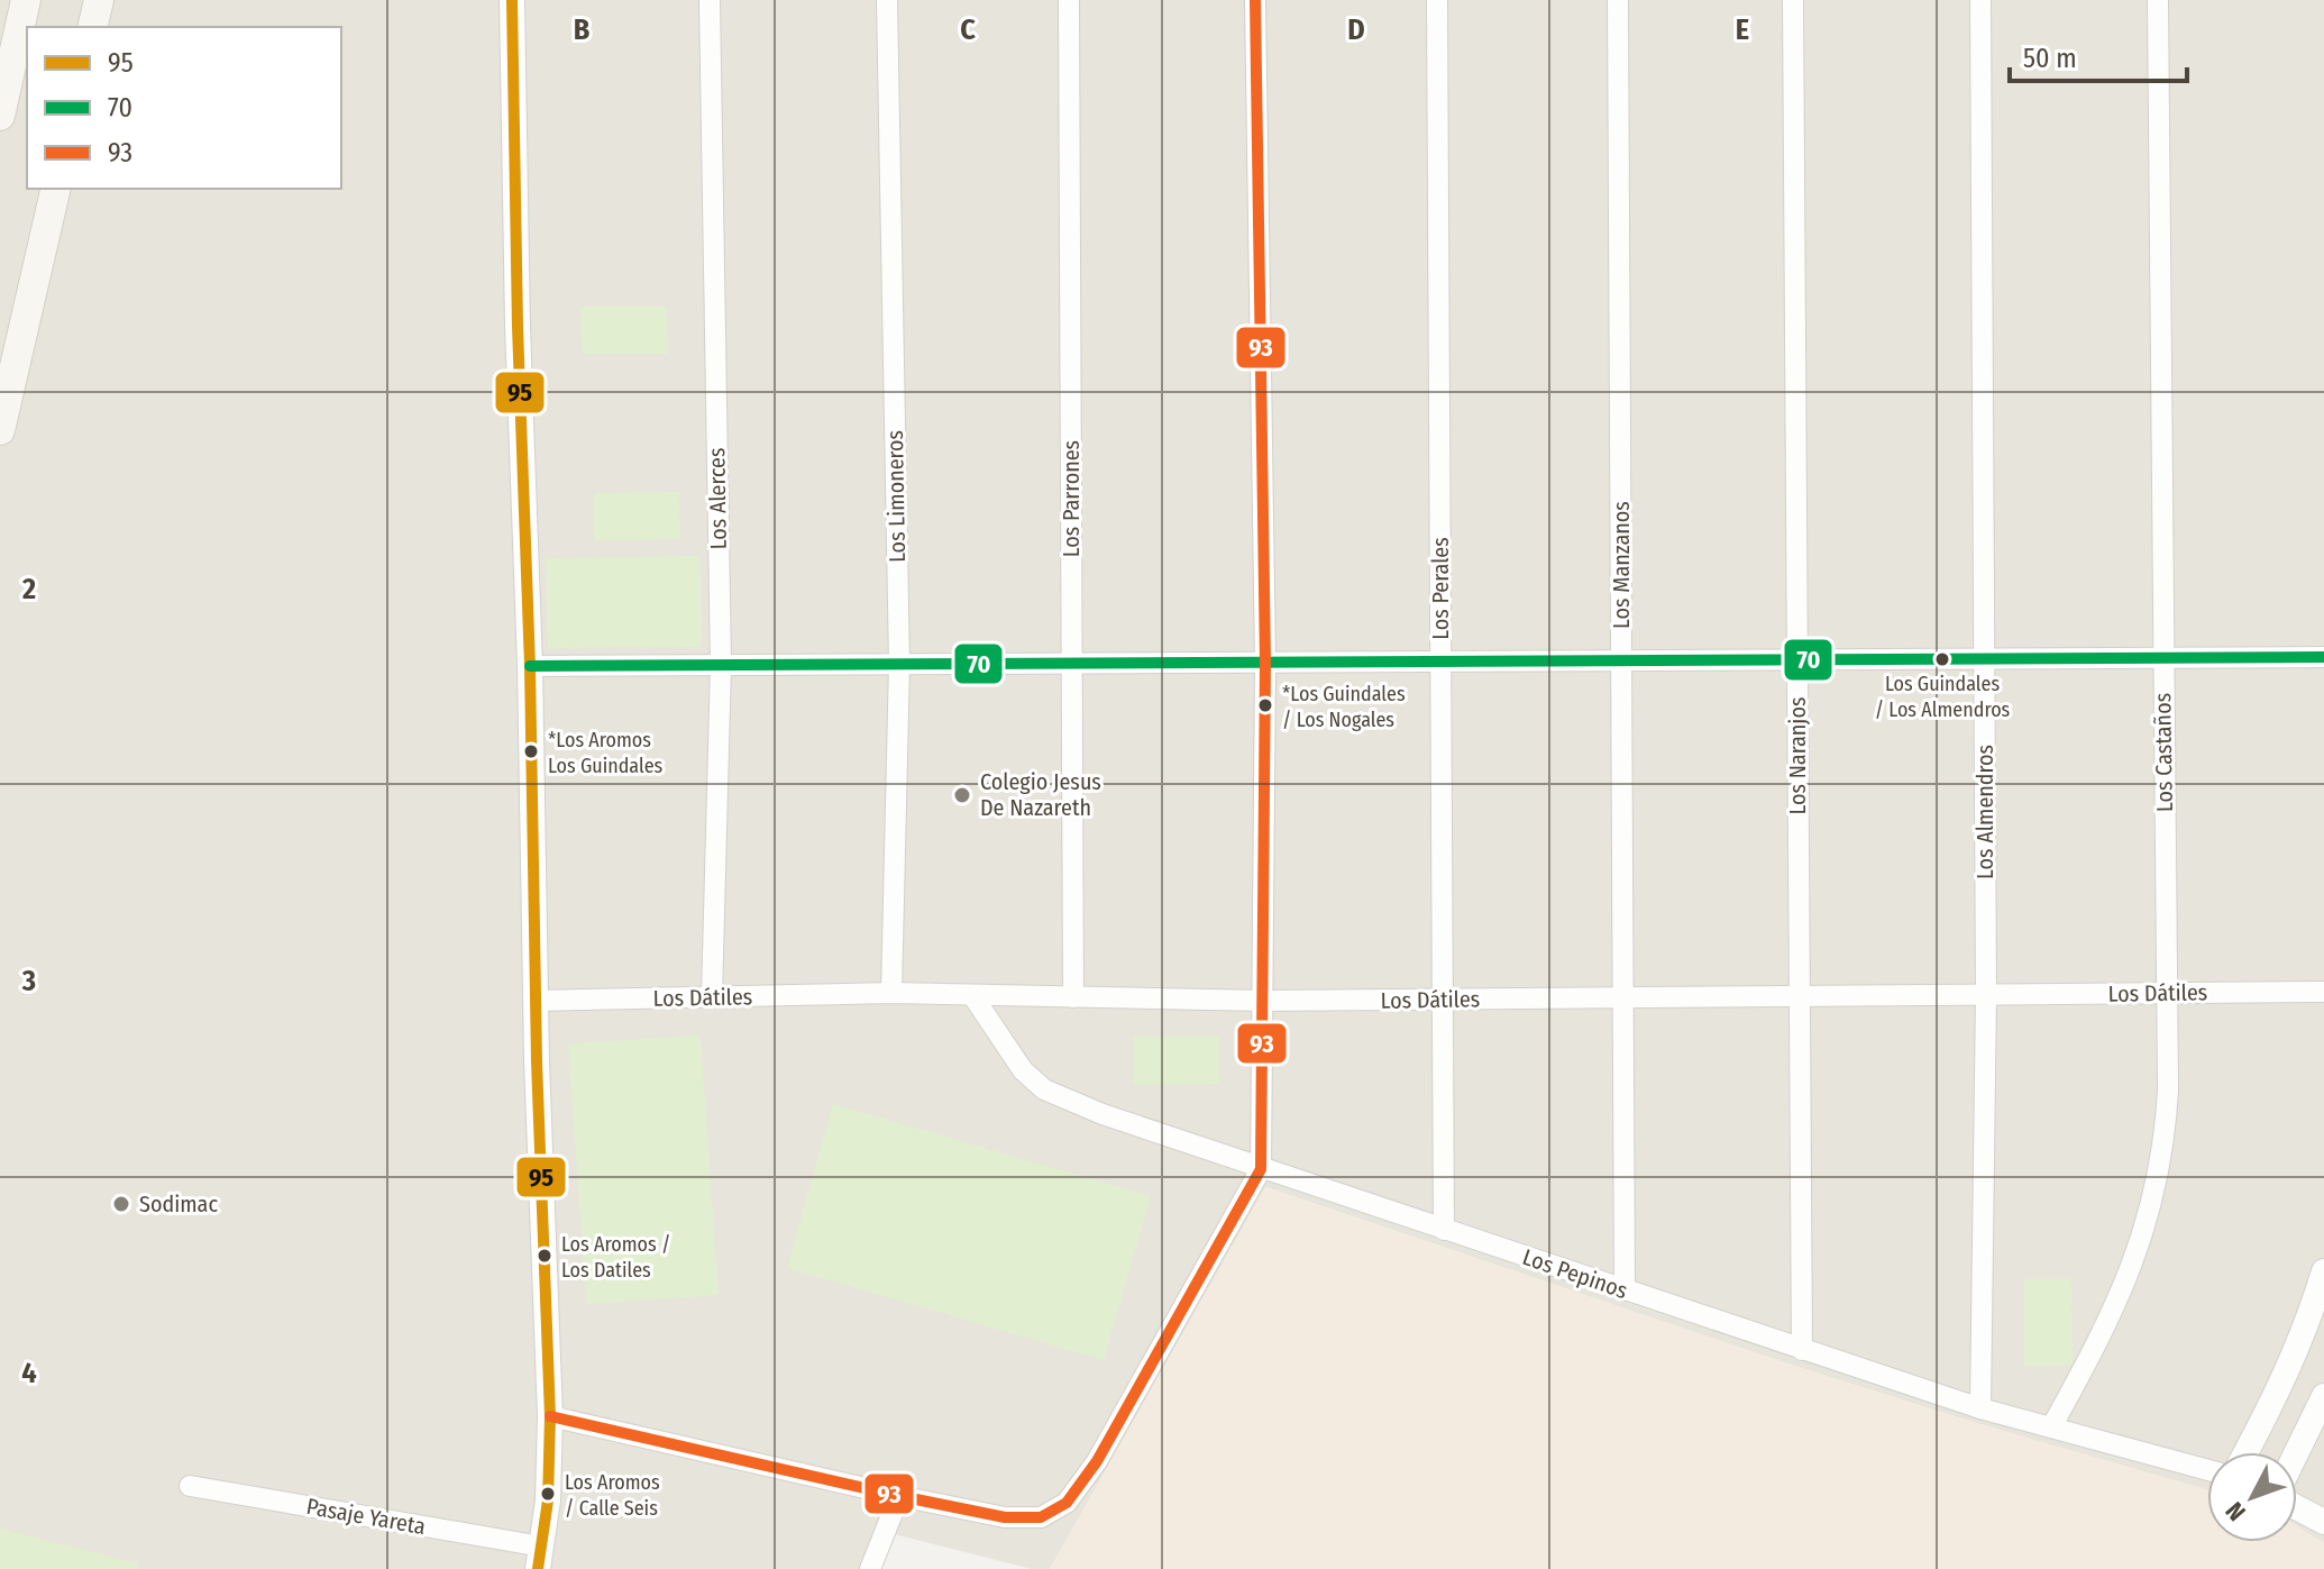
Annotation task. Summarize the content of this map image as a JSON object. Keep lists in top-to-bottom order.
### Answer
{
  "streets": {
    "street": [
      "Los Limoneros",
      "Los Alerces",
      "Los Parrones",
      "Los Manzanos",
      "Los Perales",
      "Los Castaños",
      "Los Naranjos",
      "Los Almendros",
      "Los Dátiles",
      "Los Pepinos",
      "Pasaje Yareta"
    ]
  },
  "crossings": [
    ["Los Limoneros", "Los Dátiles"],
    ["Los Alerces", "Los Dátiles"],
    ["Los Parrones", "Los Dátiles"],
    ["Los Manzanos", "Los Dátiles"],
    ["Los Manzanos", "Los Pepinos"],
    ["Los Perales", "Los Dátiles"],
    ["Los Perales", "Los Pepinos"],
    ["Los Castaños", "Los Dátiles"],
    ["Los Castaños", "Los Pepinos"],
    ["Los Naranjos", "Los Dátiles"],
    ["Los Naranjos", "Los Pepinos"],
    ["Los Almendros", "Los Dátiles"],
    ["Los Almendros", "Los Pepinos"],
    ["Los Dátiles", "Los Pepinos"]
  ],
  "places": [
    "Los Guindales / Los Almendros",
    "*Los Guindales / Los Nogales",
    "*Los Aromos Los Guindales",
    "Colegio Jesus De Nazareth",
    "Sodimac",
    "Los Aromos / Los Datiles",
    "Los Aromos / Calle Seis"
  ],
  "lines": ["transit line 95", "transit line 93", "transit line 70"],
  "legend": ["95", "70", "93"],
  "scale_bar": "50 m",
  "north": "bottom left",
  "grid": {
    "columns": [
      "B",
      "C",
      "D",
      "E"
    ],
    "rows": ["2", "3", "4"]
  }
}
